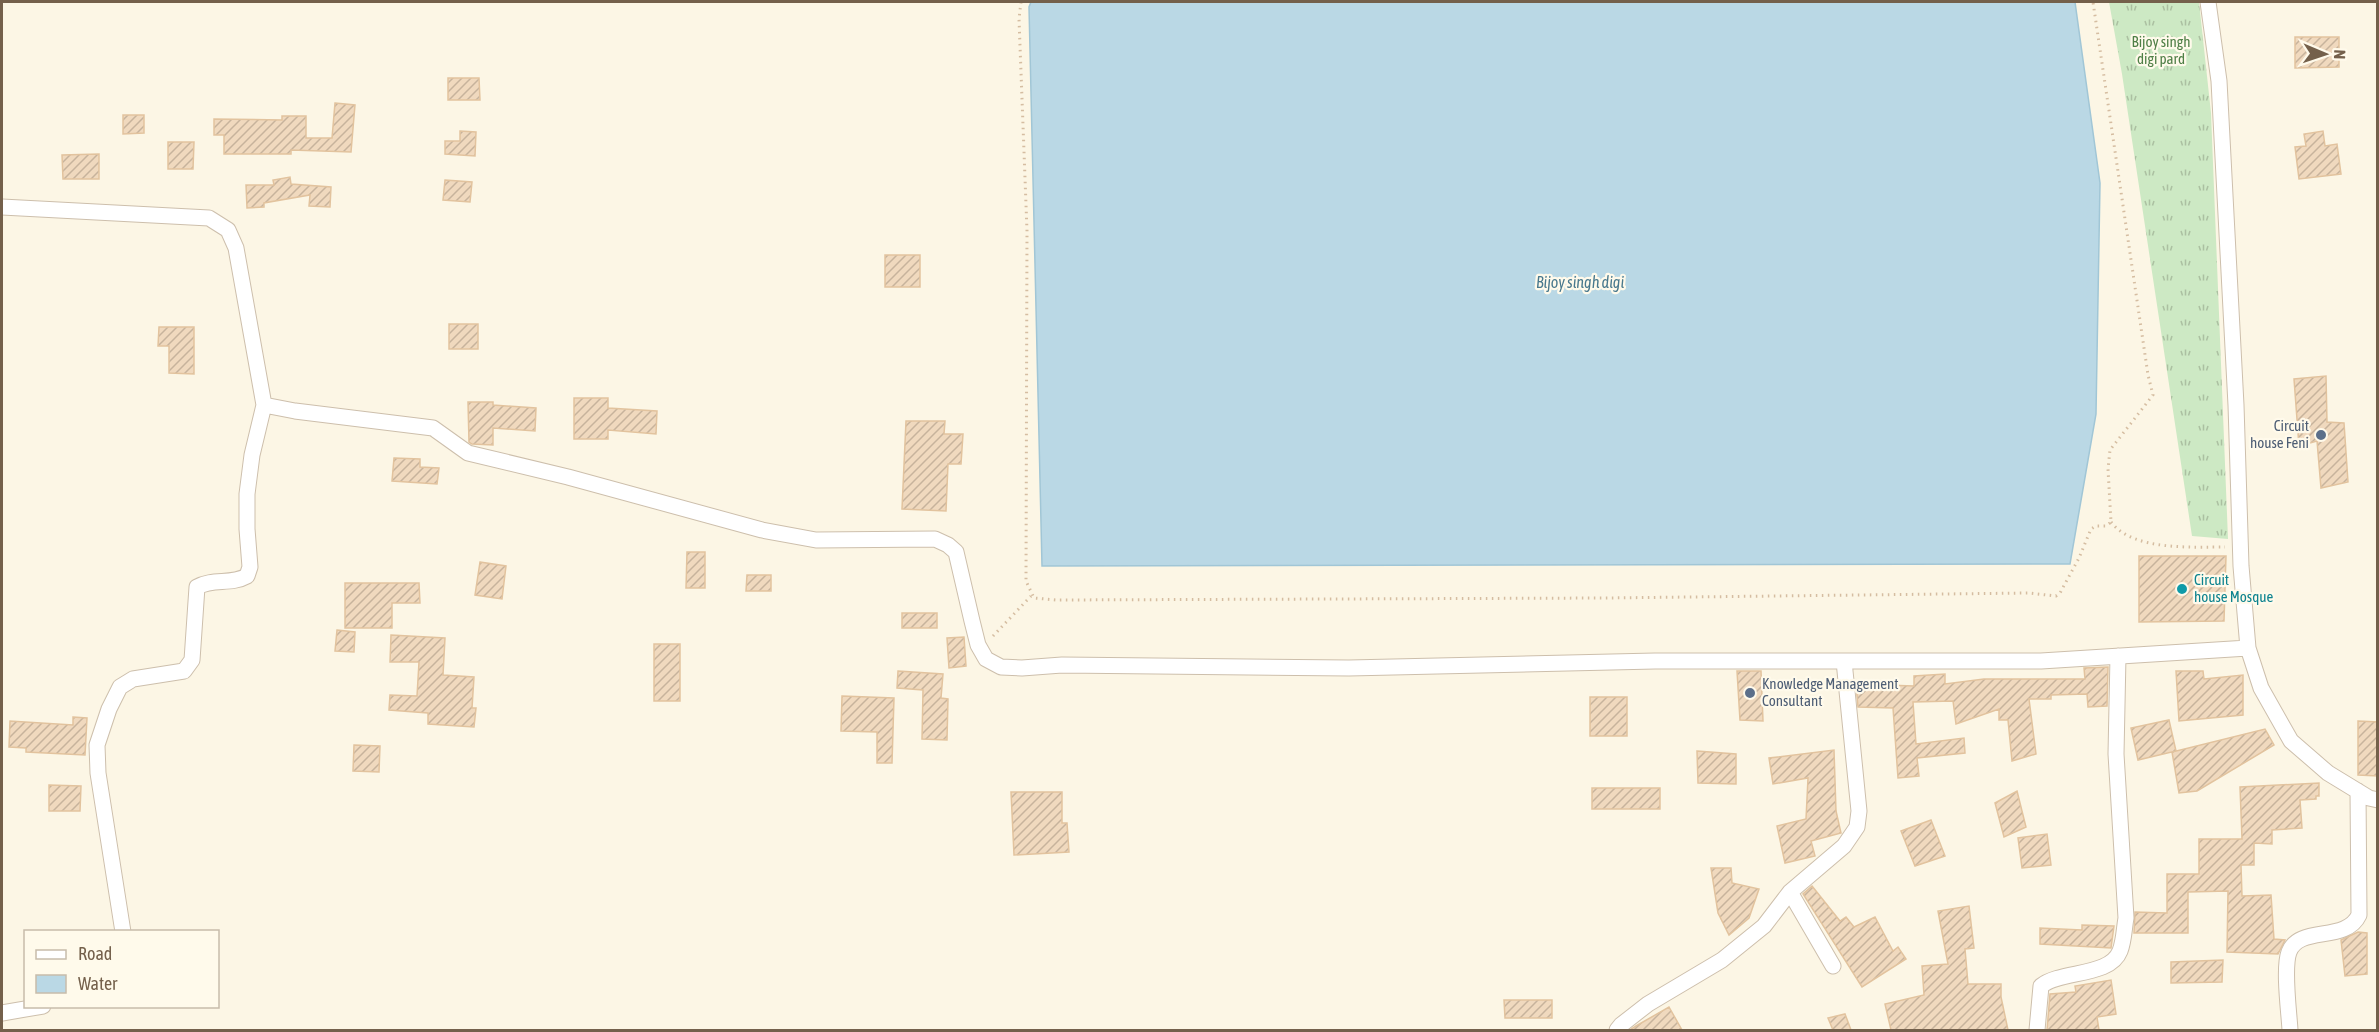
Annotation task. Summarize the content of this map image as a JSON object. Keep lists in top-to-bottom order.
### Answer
{
  "water": ["Bijoy singh digi"],
  "parks": ["Bijoy singh digi pard"],
  "places": ["Circuit house Feni", "Circuit house Mosque", "Knowledge Management Consultant"],
  "legend": ["Road", "Water"],
  "north": "right"
}
